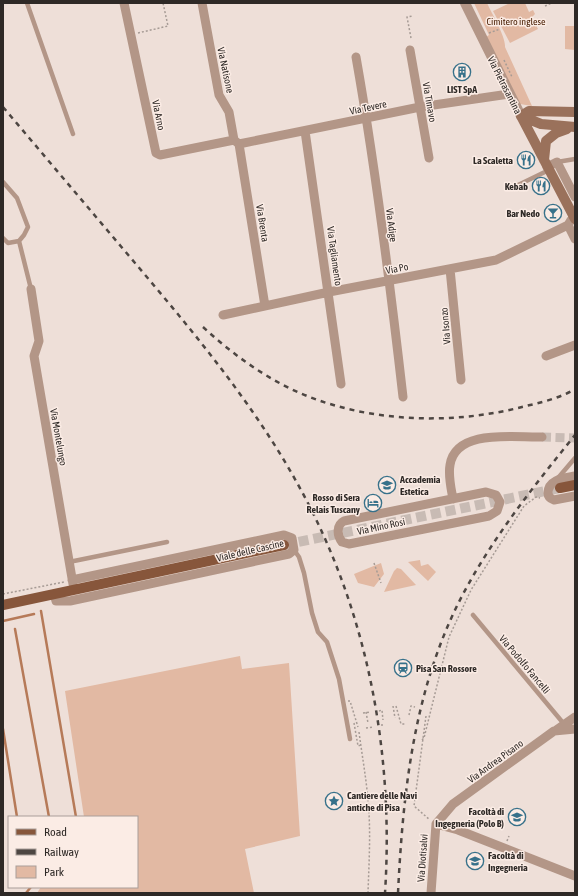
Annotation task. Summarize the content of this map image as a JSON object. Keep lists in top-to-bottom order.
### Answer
{
  "streets": {
    "main road": ["Via Pietrasantina", "Viale delle Cascine"],
    "street": [
      "Via Natisone",
      "Via Timavo",
      "Via Tevere",
      "Via Arno",
      "Via Brenta",
      "Via Adige",
      "Via Tagliamento",
      "Via Po",
      "Via Isonzo",
      "Via Montelungo",
      "Via Mino Rosi",
      "Via Andrea Pisano",
      "Via Diotisalvi"
    ],
    "lane": ["Via Podolfo Fancelli"]
  },
  "crossings": [
    ["Via Natisone", "Via Tevere"],
    ["Via Natisone", "Via Arno"],
    ["Via Natisone", "Via Brenta"],
    ["Via Pietrasantina", "Via Tevere"],
    ["Via Pietrasantina", "Via Po"],
    ["Via Timavo", "Via Tevere"],
    ["Via Tevere", "Via Arno"],
    ["Via Tevere", "Via Brenta"],
    ["Via Tevere", "Via Adige"],
    ["Via Tevere", "Via Tagliamento"],
    ["Via Arno", "Via Brenta"],
    ["Via Brenta", "Via Po"],
    ["Via Adige", "Via Po"],
    ["Via Tagliamento", "Via Po"],
    ["Via Po", "Via Isonzo"],
    ["Via Montelungo", "Viale delle Cascine"],
    ["Via Andrea Pisano", "Via Diotisalvi"]
  ],
  "parks": ["Cimitero inglese"],
  "places": {
    "building": ["LIST SpA"],
    "restaurant": ["La Scaletta", "Kebab"],
    "bar": ["Bar Nedo"],
    "school or university": ["Accademia Estetica", "Facoltà di Ingegneria (Polo B)", "Facoltà di Ingegneria"],
    "hotel": ["Rosso di Sera Relais Tuscany"],
    "station": ["Pisa San Rossore"],
    "place": ["Cantiere delle Navi antiche di Pisa"]
  },
  "legend": ["Road", "Railway", "Park"]
}
